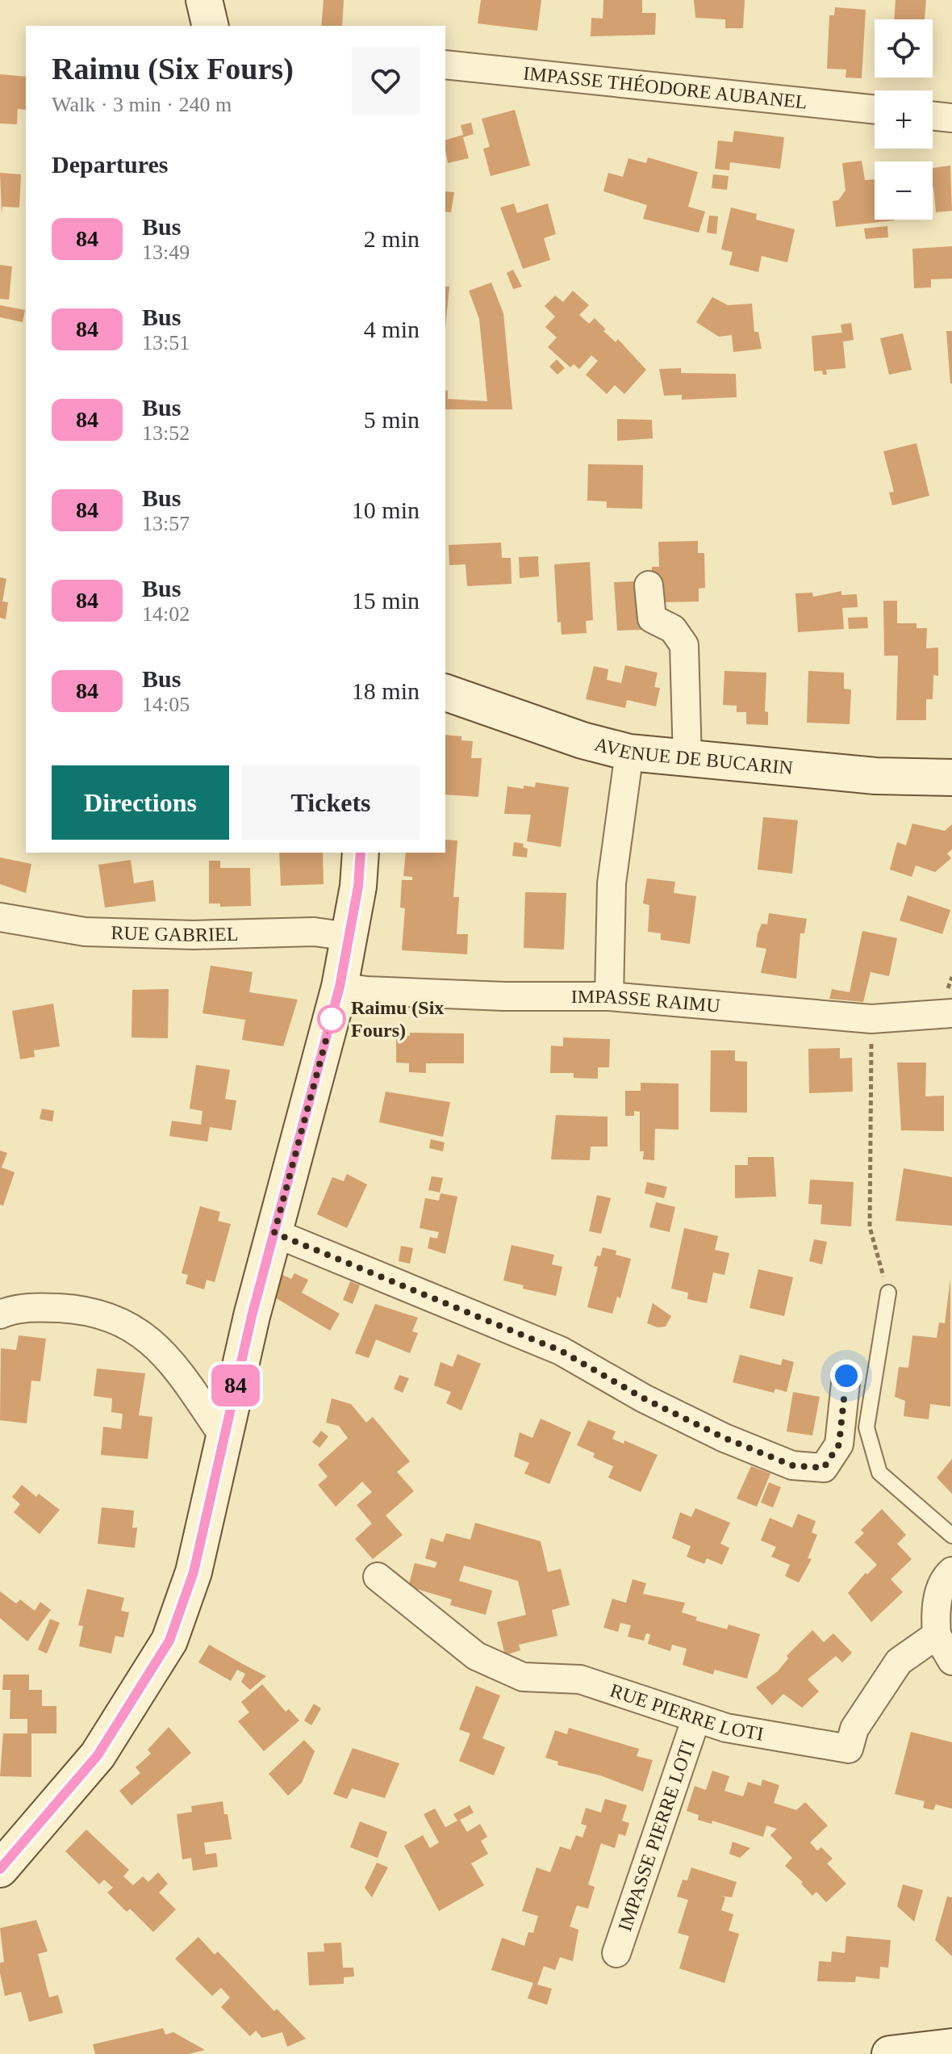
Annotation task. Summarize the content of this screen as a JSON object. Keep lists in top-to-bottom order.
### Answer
{
  "streets": {
    "street": [
      "IMPASSE THÉODORE AUBANEL",
      "AVENUE DE BUCARIN",
      "RUE GABRIEL",
      "IMPASSE RAIMU",
      "RUE PIERRE LOTI",
      "IMPASSE PIERRE LOTI"
    ]
  },
  "crossings": [
    ["RUE PIERRE LOTI", "IMPASSE PIERRE LOTI"]
  ],
  "places": ["Raimu (Six Fours)"],
  "lines": ["bus line 84"],
  "page": {
    "on_map": "84",
    "map_buttons": ["+", "−"],
    "heading": [
      ["Raimu (Six Fours)", "Walk · 3 min · 240 m"],
      "Departures"
    ],
    "list": [
      {
        "mark": "84",
        "name": "Bus",
        "note": "13:49",
        "value": "2 min"
      },
      {
        "mark": "84",
        "name": "Bus",
        "note": "13:51",
        "value": "4 min"
      },
      {
        "mark": "84",
        "name": "Bus",
        "note": "13:52",
        "value": "5 min"
      },
      {
        "mark": "84",
        "name": "Bus",
        "note": "13:57",
        "value": "10 min"
      },
      {
        "mark": "84",
        "name": "Bus",
        "note": "14:02",
        "value": "15 min"
      },
      {
        "mark": "84",
        "name": "Bus",
        "note": "14:05",
        "value": "18 min"
      }
    ],
    "buttons": ["Directions", "Tickets"]
  }
}
